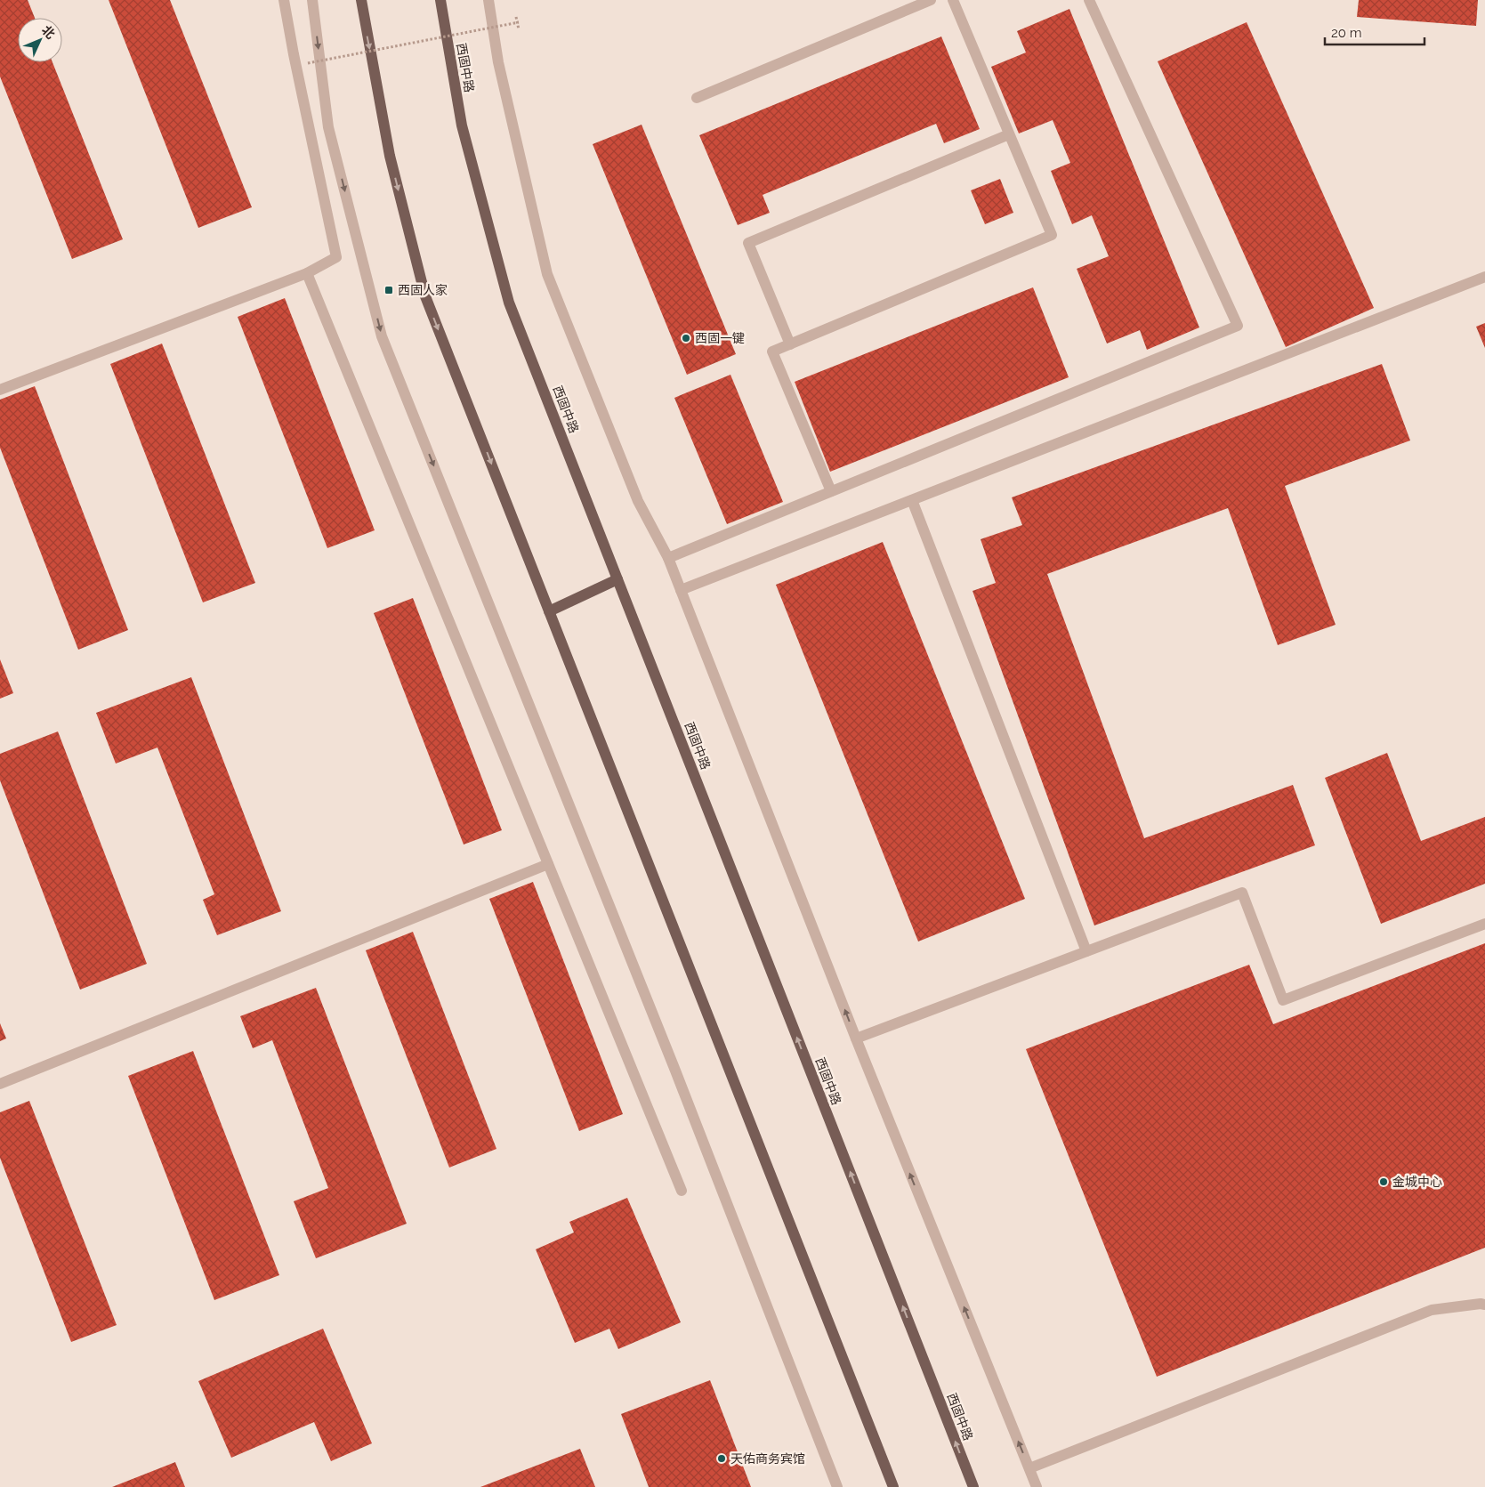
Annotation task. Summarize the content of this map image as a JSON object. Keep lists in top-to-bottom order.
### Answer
{
  "streets": {
    "main road": ["西固中路"]
  },
  "places": {
    "transit": ["西固人家"],
    "other": ["西固一键", "金城中心", "天佑商务宾馆"]
  },
  "scale_bar": "20 m",
  "north": "top right"
}
